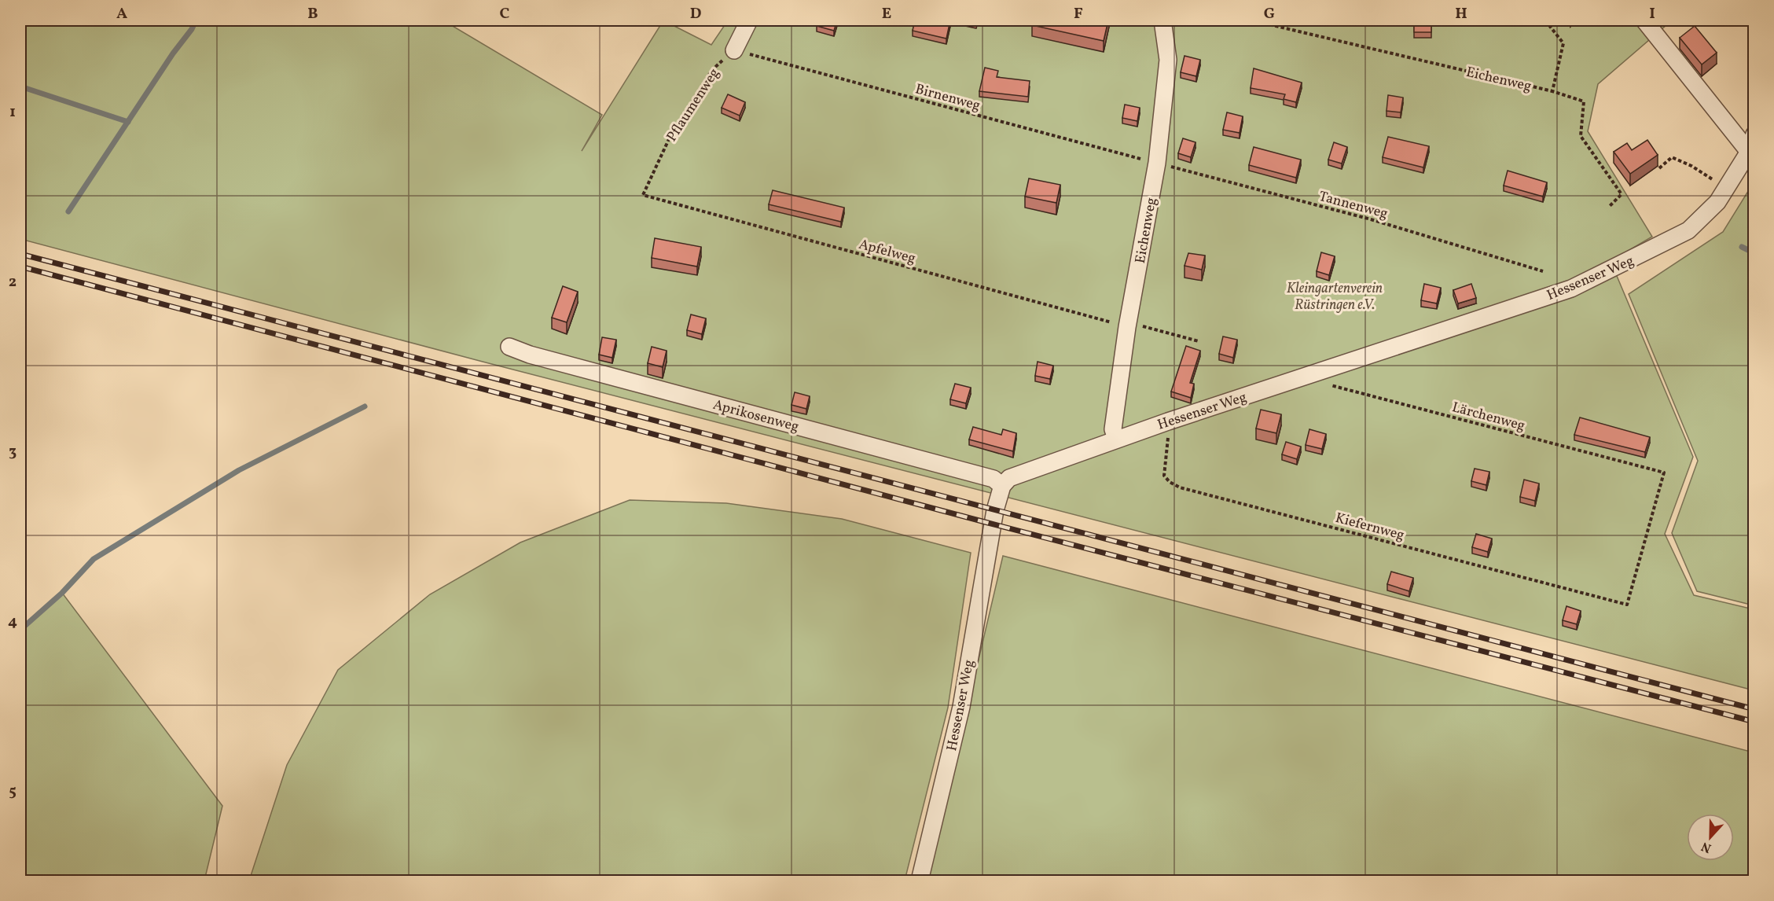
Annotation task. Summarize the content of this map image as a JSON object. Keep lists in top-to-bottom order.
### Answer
{
  "streets": {
    "street": ["Eichenweg", "Hessenser Weg", "Aprikosenweg"],
    "path": [
      "Birnenweg",
      "Pflaumenweg",
      "Tannenweg",
      "Apfelweg",
      "Lärchenweg",
      "Kiefernweg"
    ]
  },
  "crossings": [
    ["Eichenweg", "Birnenweg"],
    ["Eichenweg", "Tannenweg"],
    ["Eichenweg", "Apfelweg"],
    ["Eichenweg", "Hessenser Weg"],
    ["Birnenweg", "Pflaumenweg"],
    ["Birnenweg", "Tannenweg"],
    ["Pflaumenweg", "Apfelweg"],
    ["Hessenser Weg", "Aprikosenweg"],
    ["Hessenser Weg", "Lärchenweg"],
    ["Hessenser Weg", "Kiefernweg"],
    ["Lärchenweg", "Kiefernweg"]
  ],
  "parks": ["Kleingartenverein Rüstringen e.V."],
  "north": "bottom",
  "grid": {
    "columns": [
      "A",
      "B",
      "C",
      "D",
      "E",
      "F",
      "G",
      "H",
      "I"
    ],
    "rows": [
      "1",
      "2",
      "3",
      "4",
      "5"
    ]
  }
}
